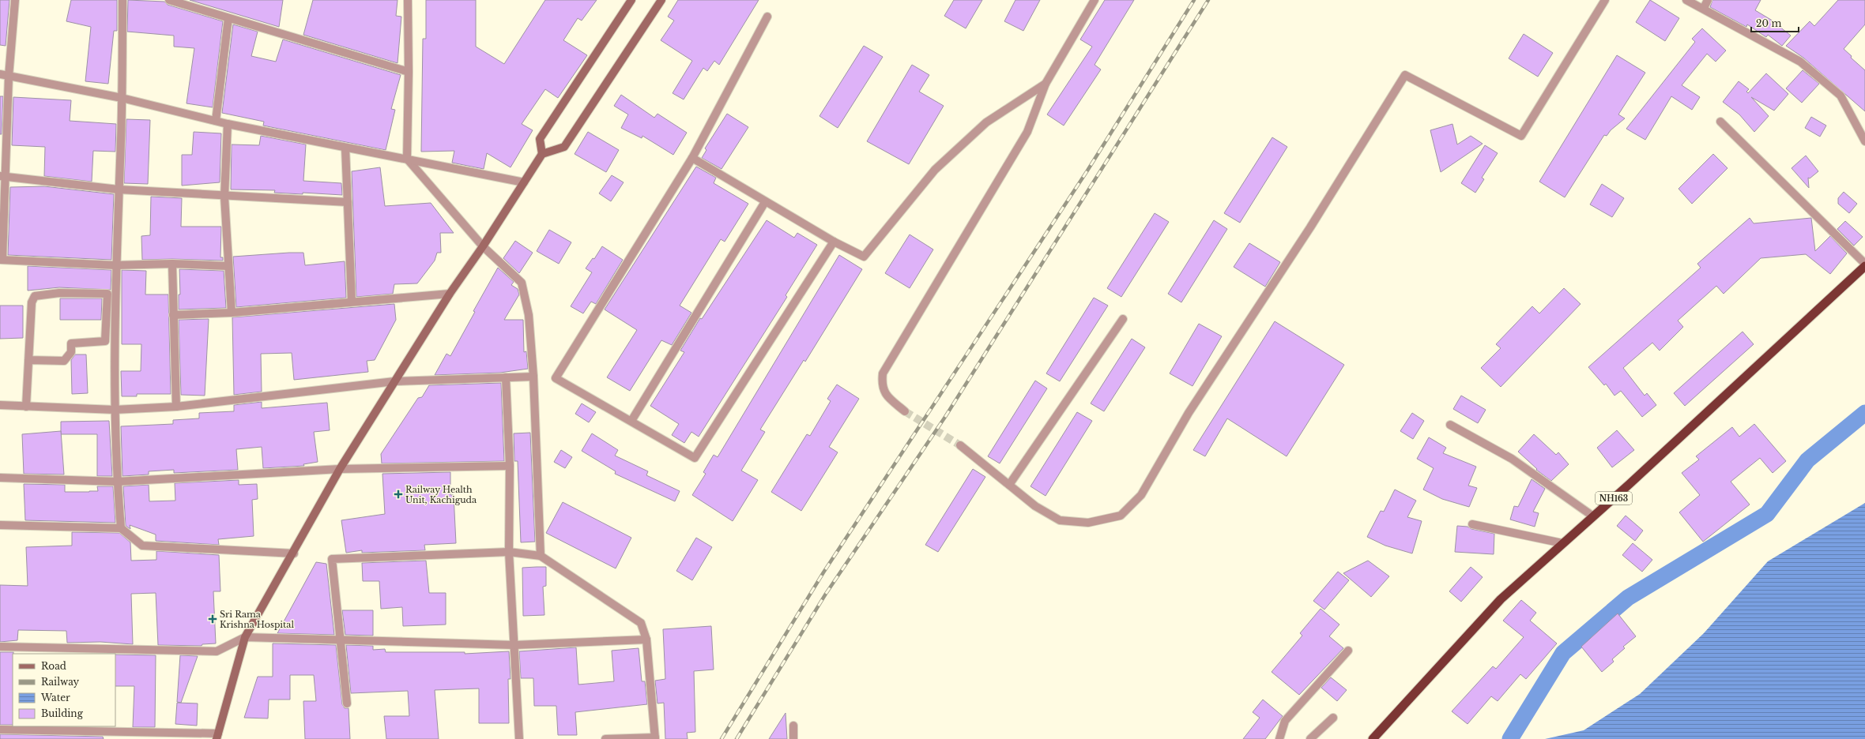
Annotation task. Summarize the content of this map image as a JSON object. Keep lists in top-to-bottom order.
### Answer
{
  "streets": {
    "highway": ["NH163"]
  },
  "places": {
    "health": ["Railway Health Unit, Kachiguda", "Sri Rama Krishna Hospital"]
  },
  "legend": [
    "Road",
    "Railway",
    "Water",
    "Building"
  ],
  "scale_bar": "20 m"
}
